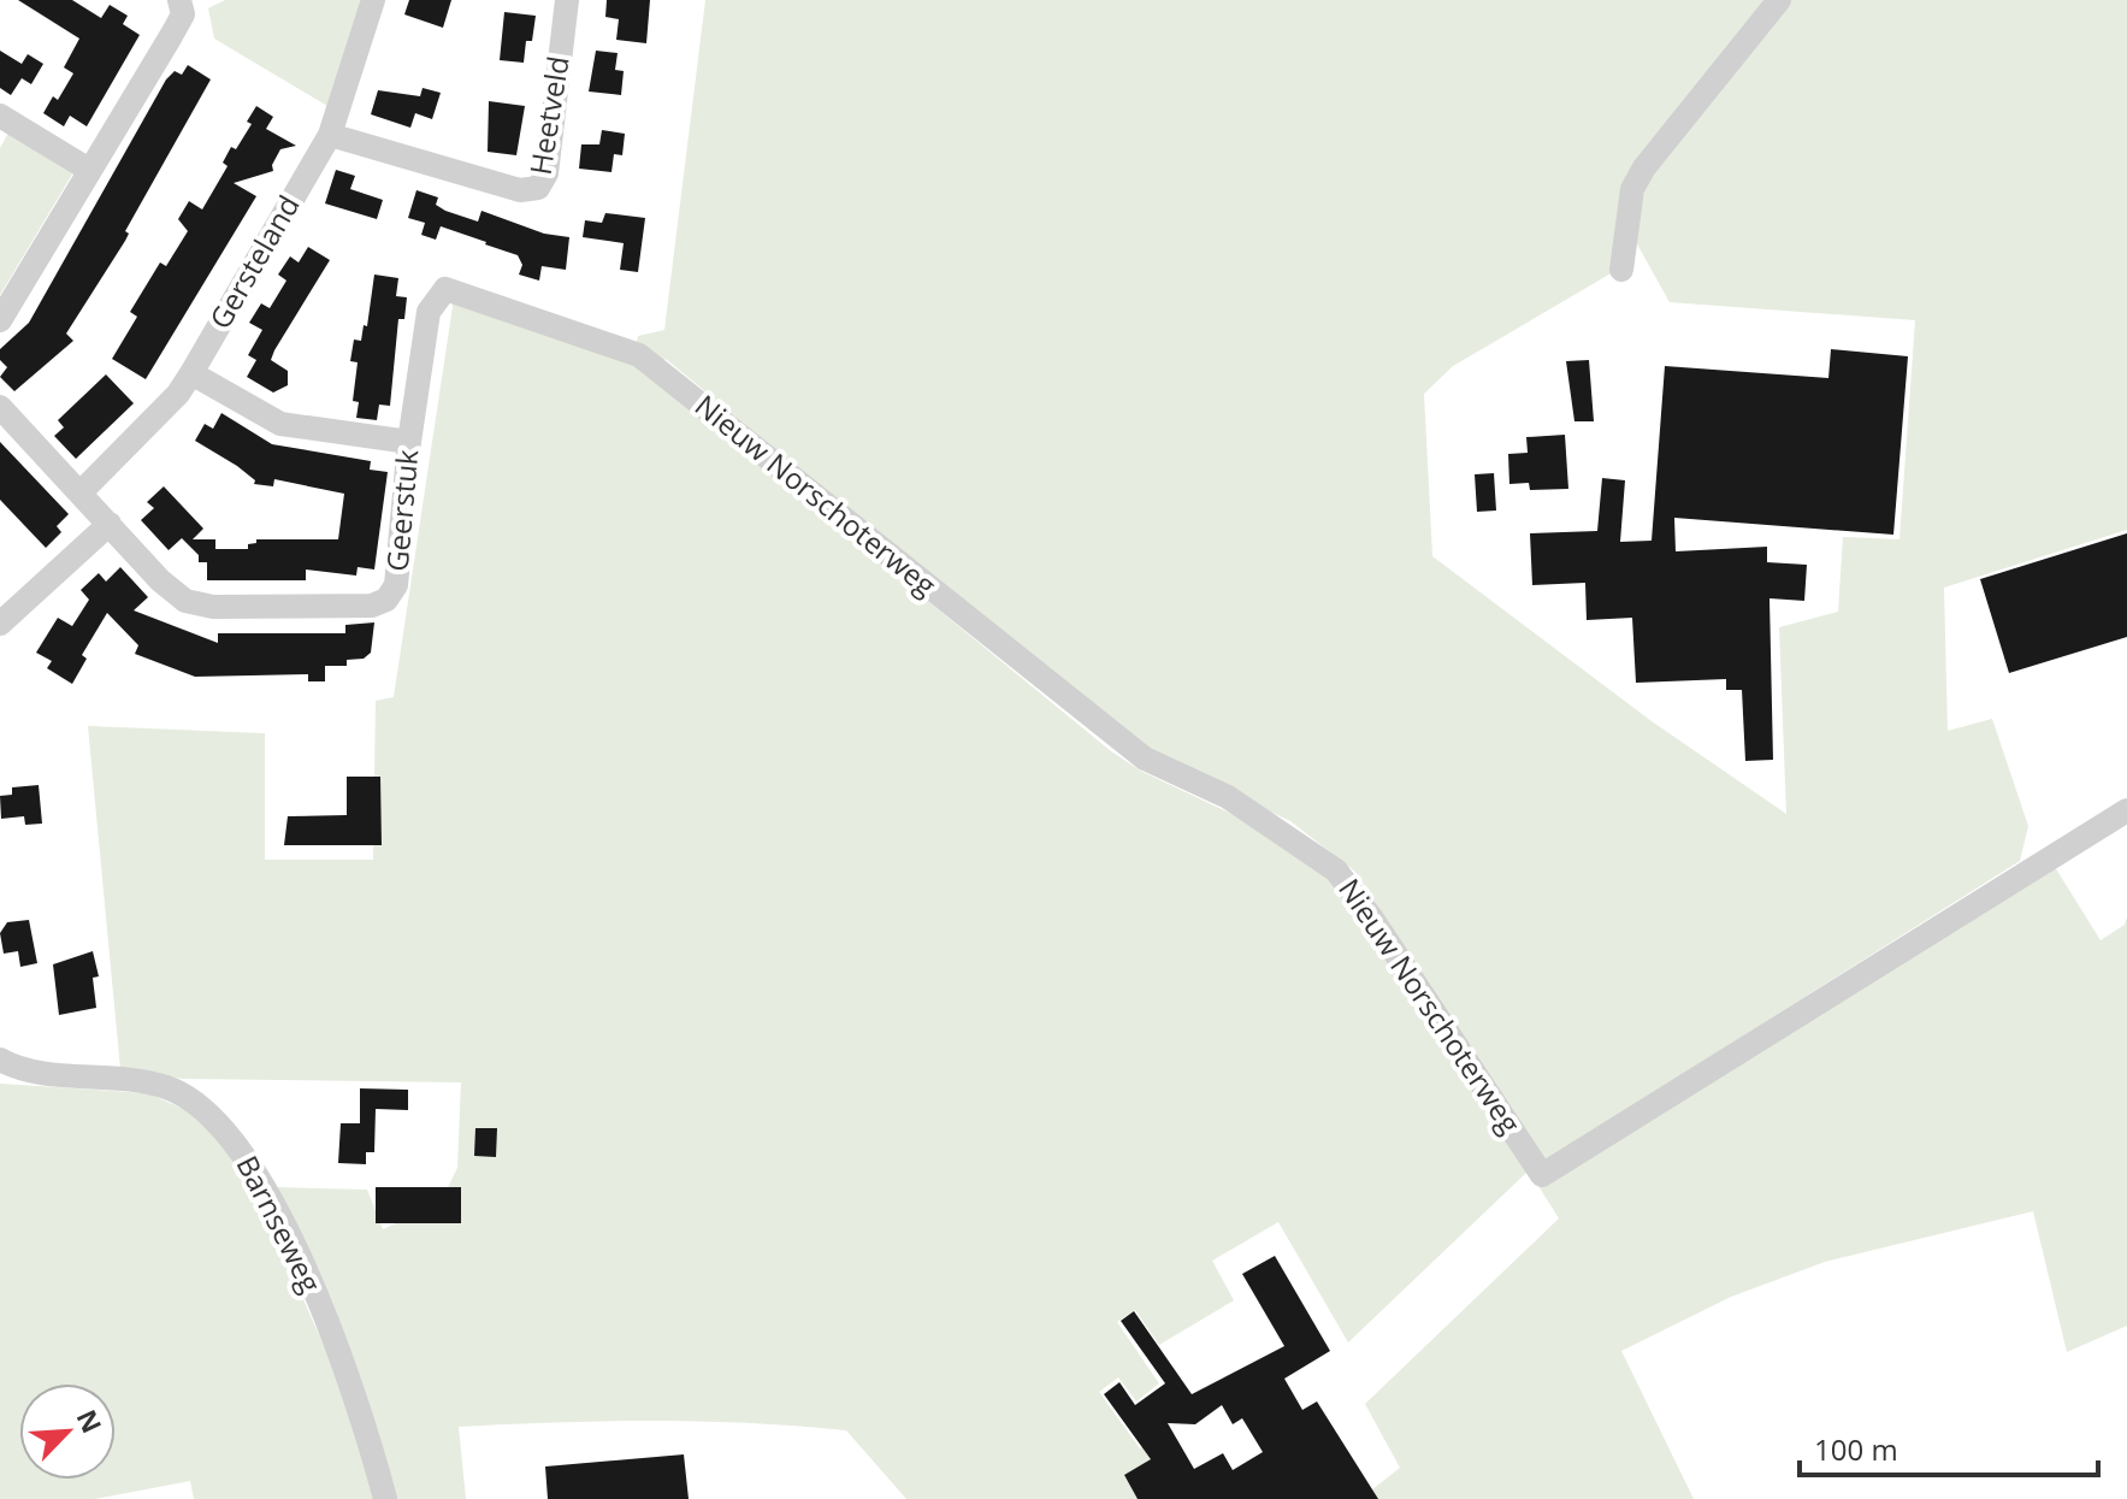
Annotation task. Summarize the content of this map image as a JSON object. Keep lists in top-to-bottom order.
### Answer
{
  "streets": {
    "street": [
      "Heetveld",
      "Gersteland",
      "Nieuw Norschoterweg",
      "Geerstuk",
      "Barnseweg"
    ]
  },
  "crossings": [
    ["Heetveld", "Gersteland"],
    ["Gersteland", "Geerstuk"],
    ["Nieuw Norschoterweg", "Geerstuk"]
  ],
  "scale_bar": "100 m",
  "north": "top right"
}
